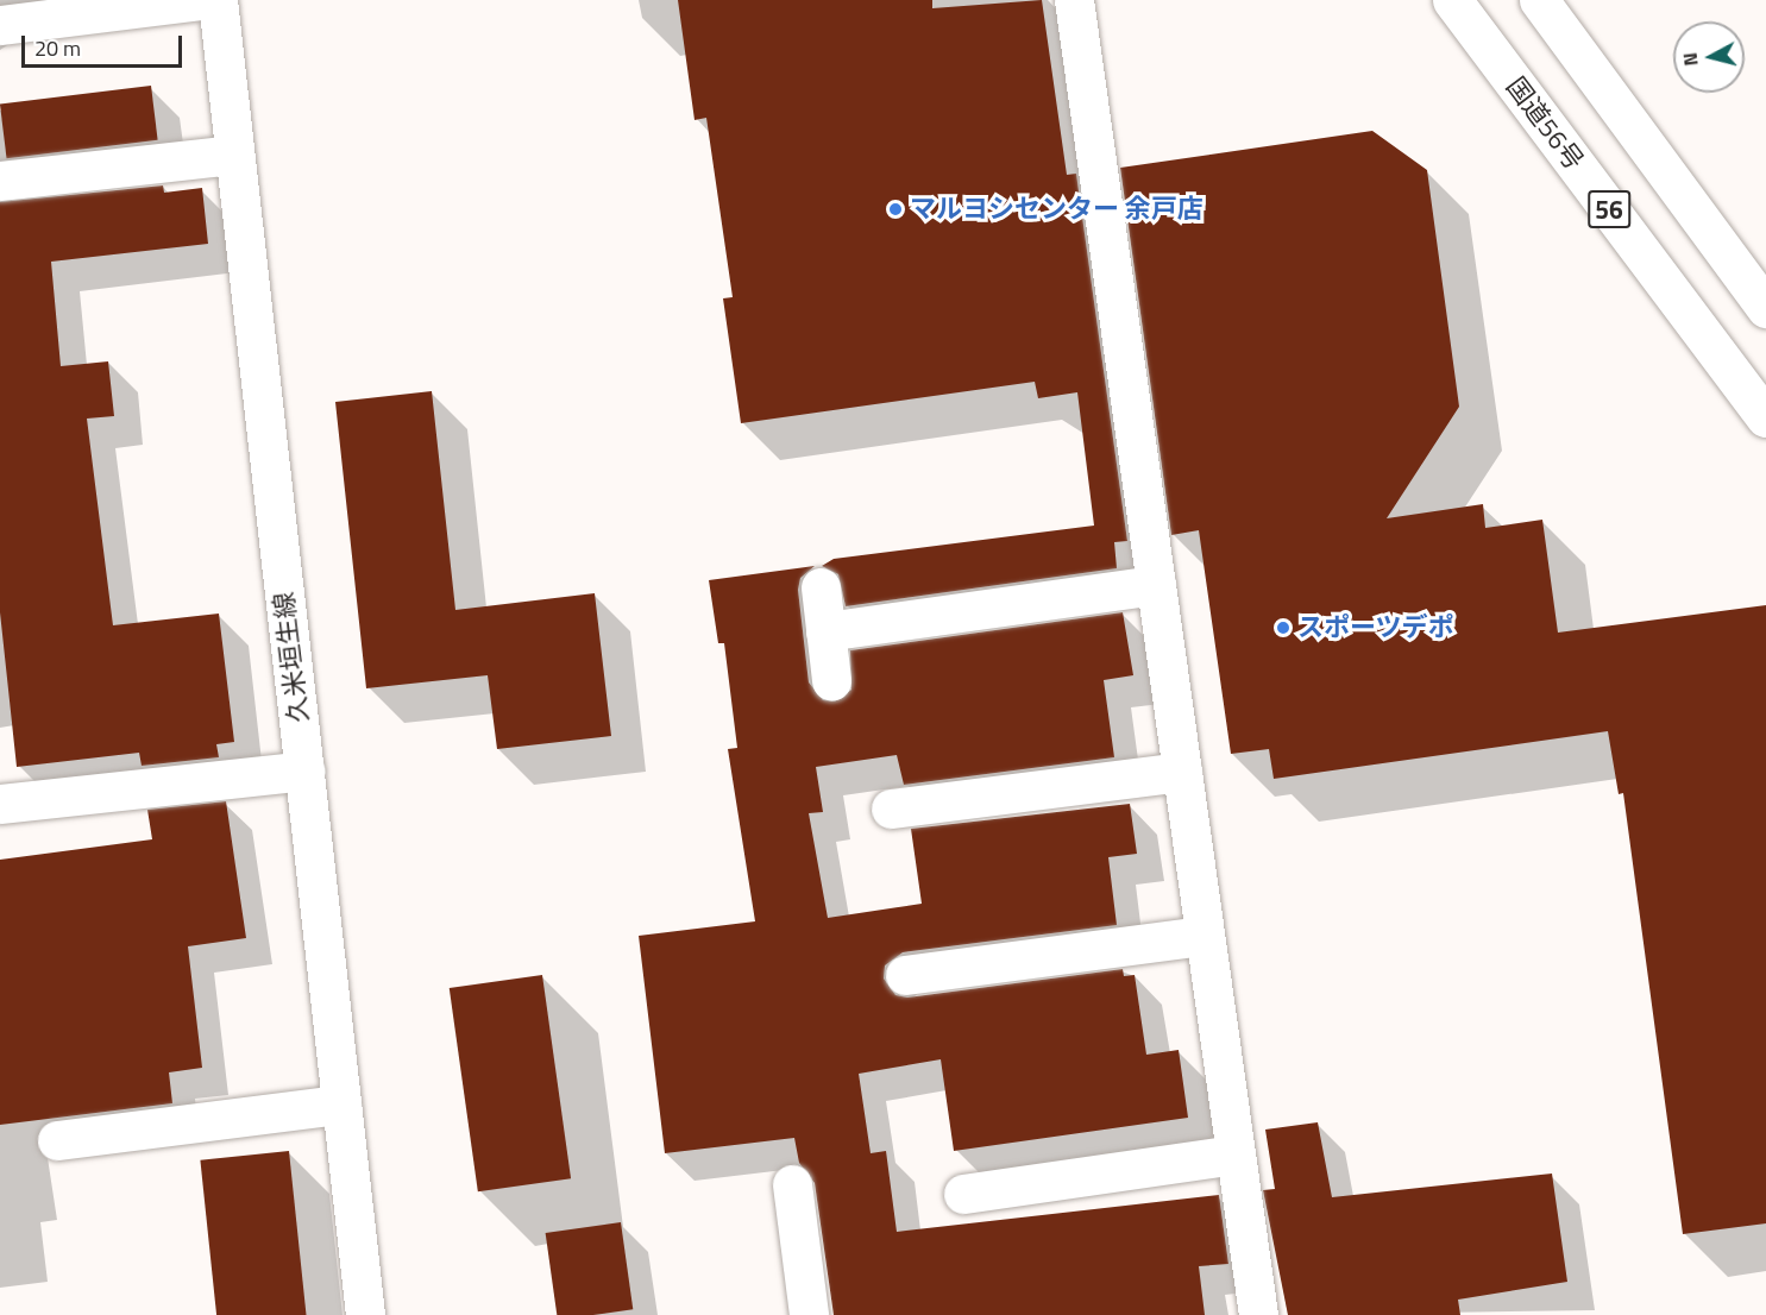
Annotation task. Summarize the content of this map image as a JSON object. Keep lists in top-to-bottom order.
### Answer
{
  "streets": {
    "main road": ["国道56号", "56", "久米垣生線"]
  },
  "places": ["マルヨシセンター 余戸店", "スポーツデポ"],
  "scale_bar": "20 m",
  "north": "left"
}
